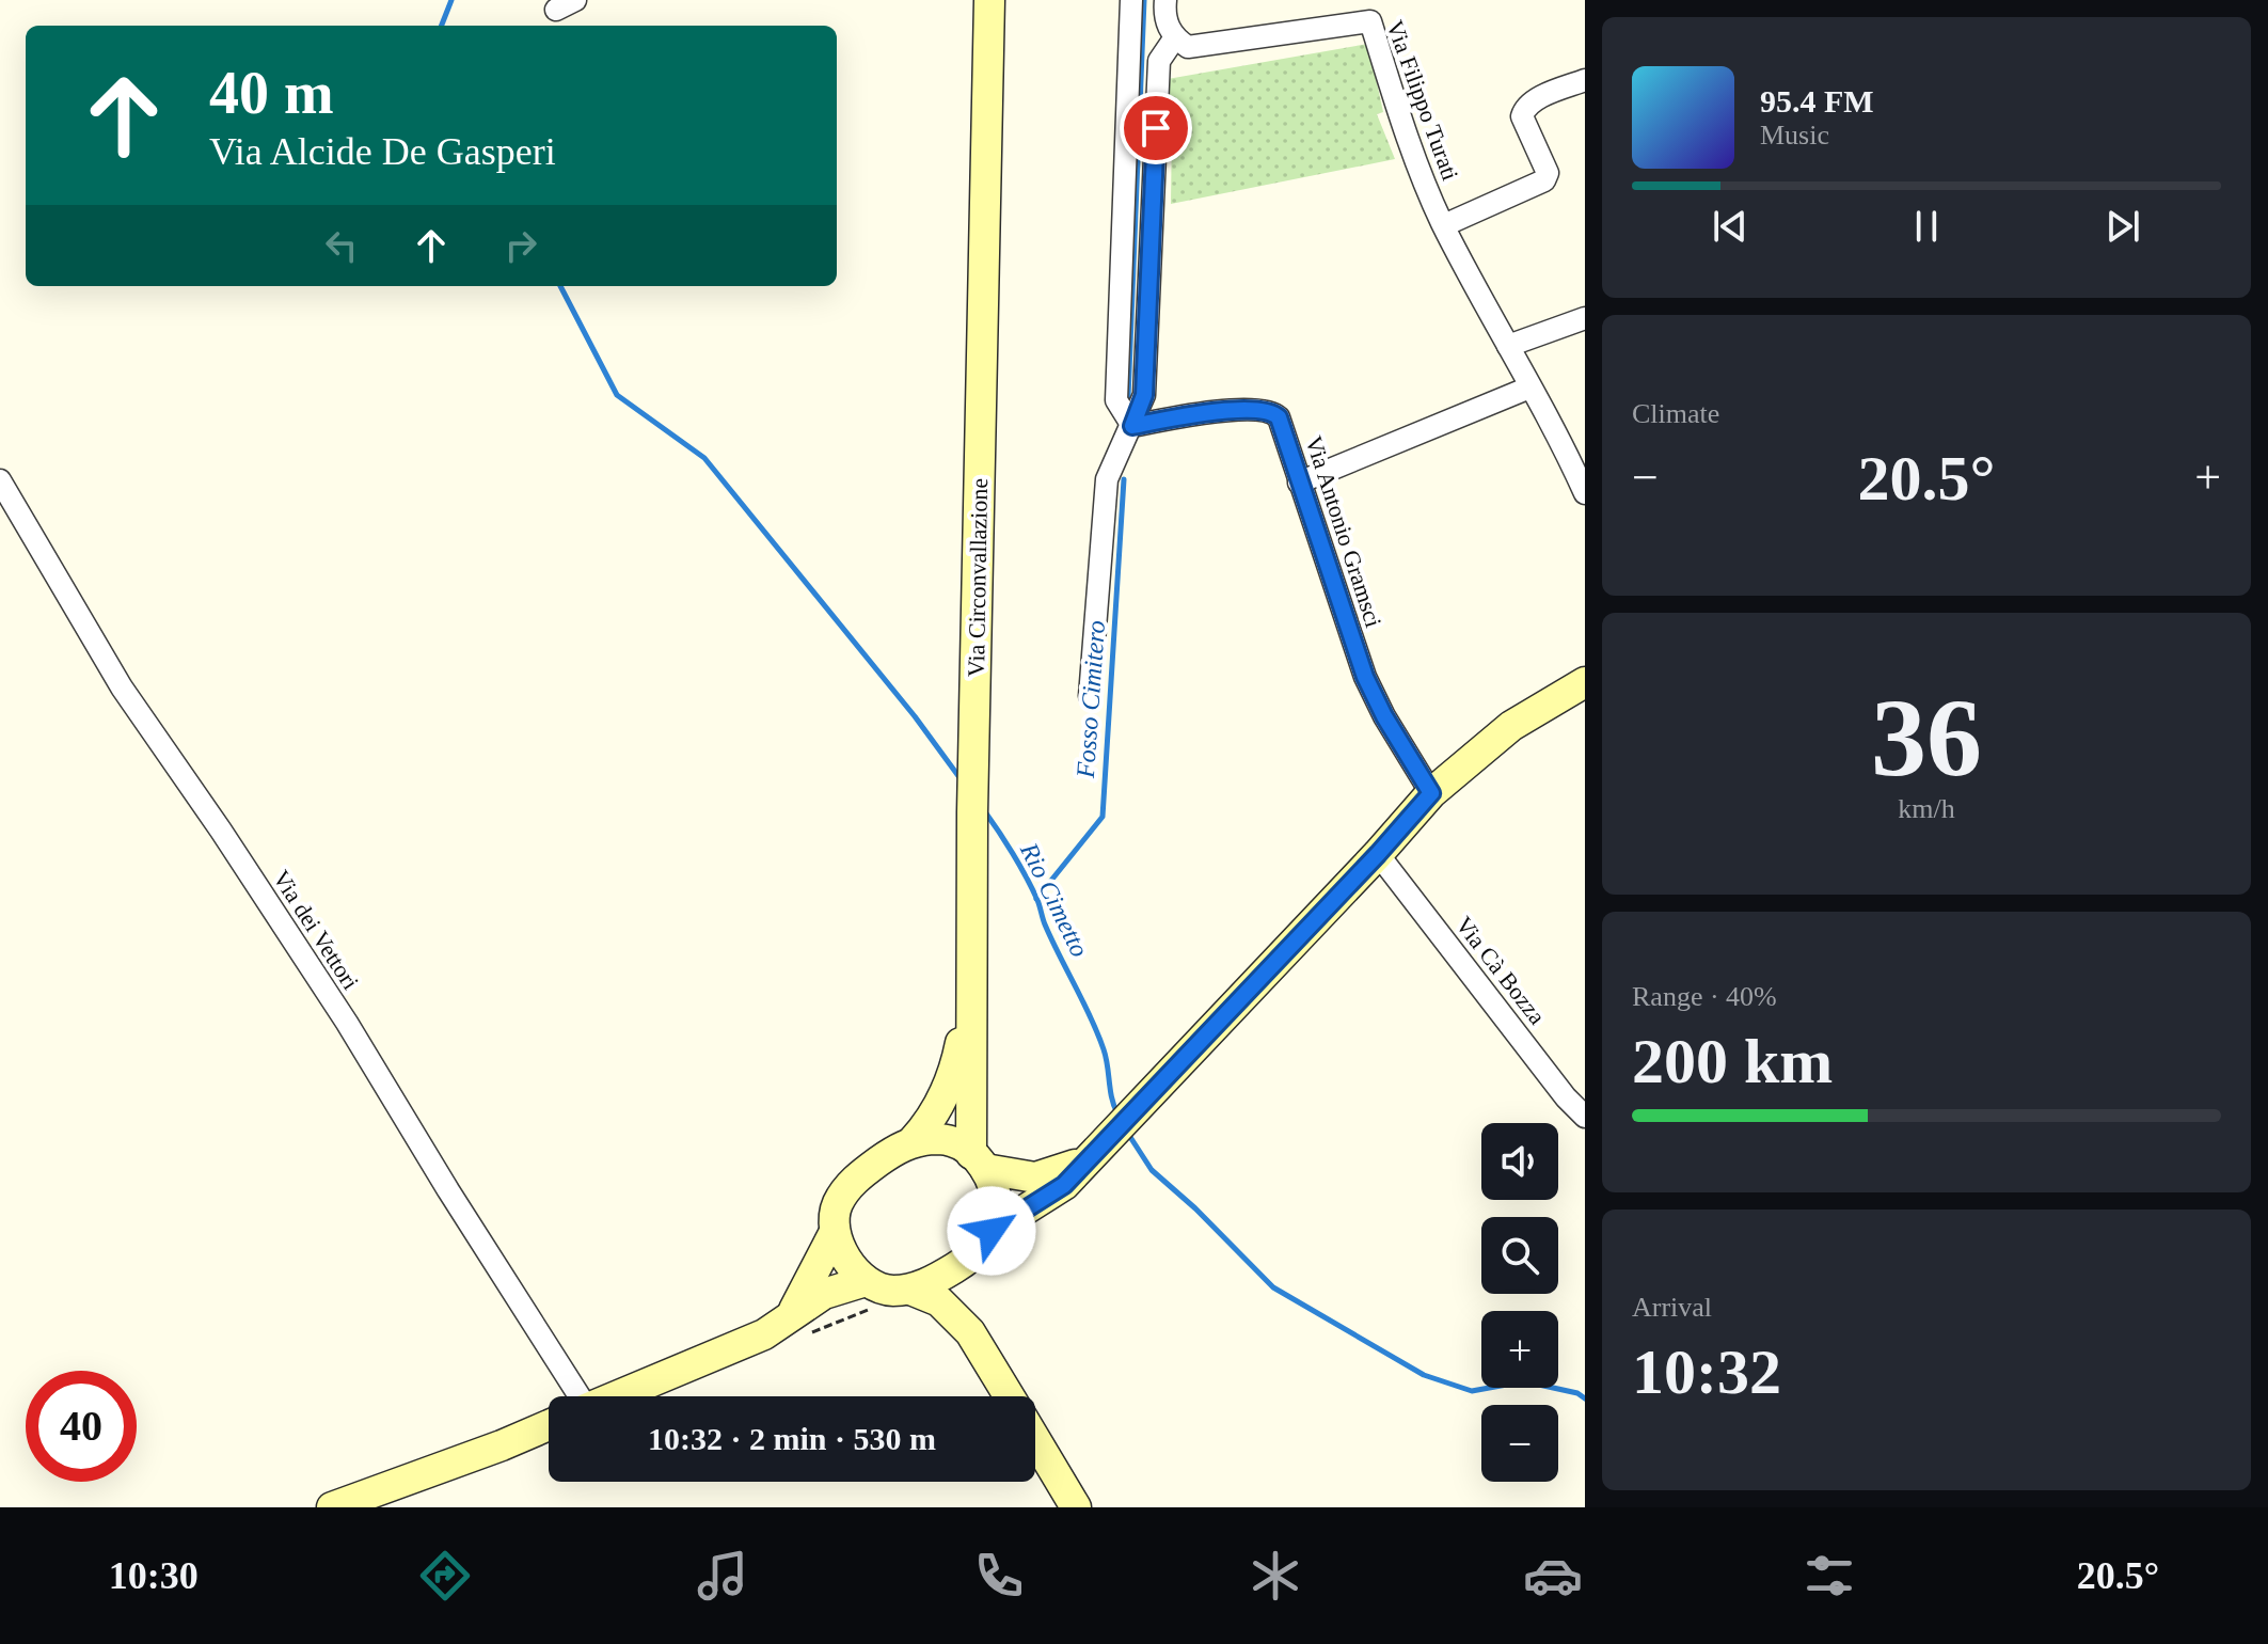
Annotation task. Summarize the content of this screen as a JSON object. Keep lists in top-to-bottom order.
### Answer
{
  "streets": {
    "main road": ["Via Circonvallazione"],
    "street": [
      "Via Filippo Turati",
      "Via Antonio Gramsci",
      "Via dei Vettori",
      "Via Cà Bozza"
    ]
  },
  "water": ["Fosso Cimitero", "Rio Cimetto"],
  "page": {
    "turn": ["40 m", "Via Alcide De Gasperi"],
    "song": ["95.4 FM", "Music"],
    "tile": [
      "Climate",
      ["36", "km/h"],
      ["Range · 40%", "200 km"],
      ["Arrival", "10:32"]
    ],
    "heat": ["−", "20.5°", "+"],
    "map_buttons": ["+", "−"],
    "limit": "40",
    "trip": "10:32 · 2 min · 530 m",
    "tabs": ["10:30", "20.5°"]
  }
}
